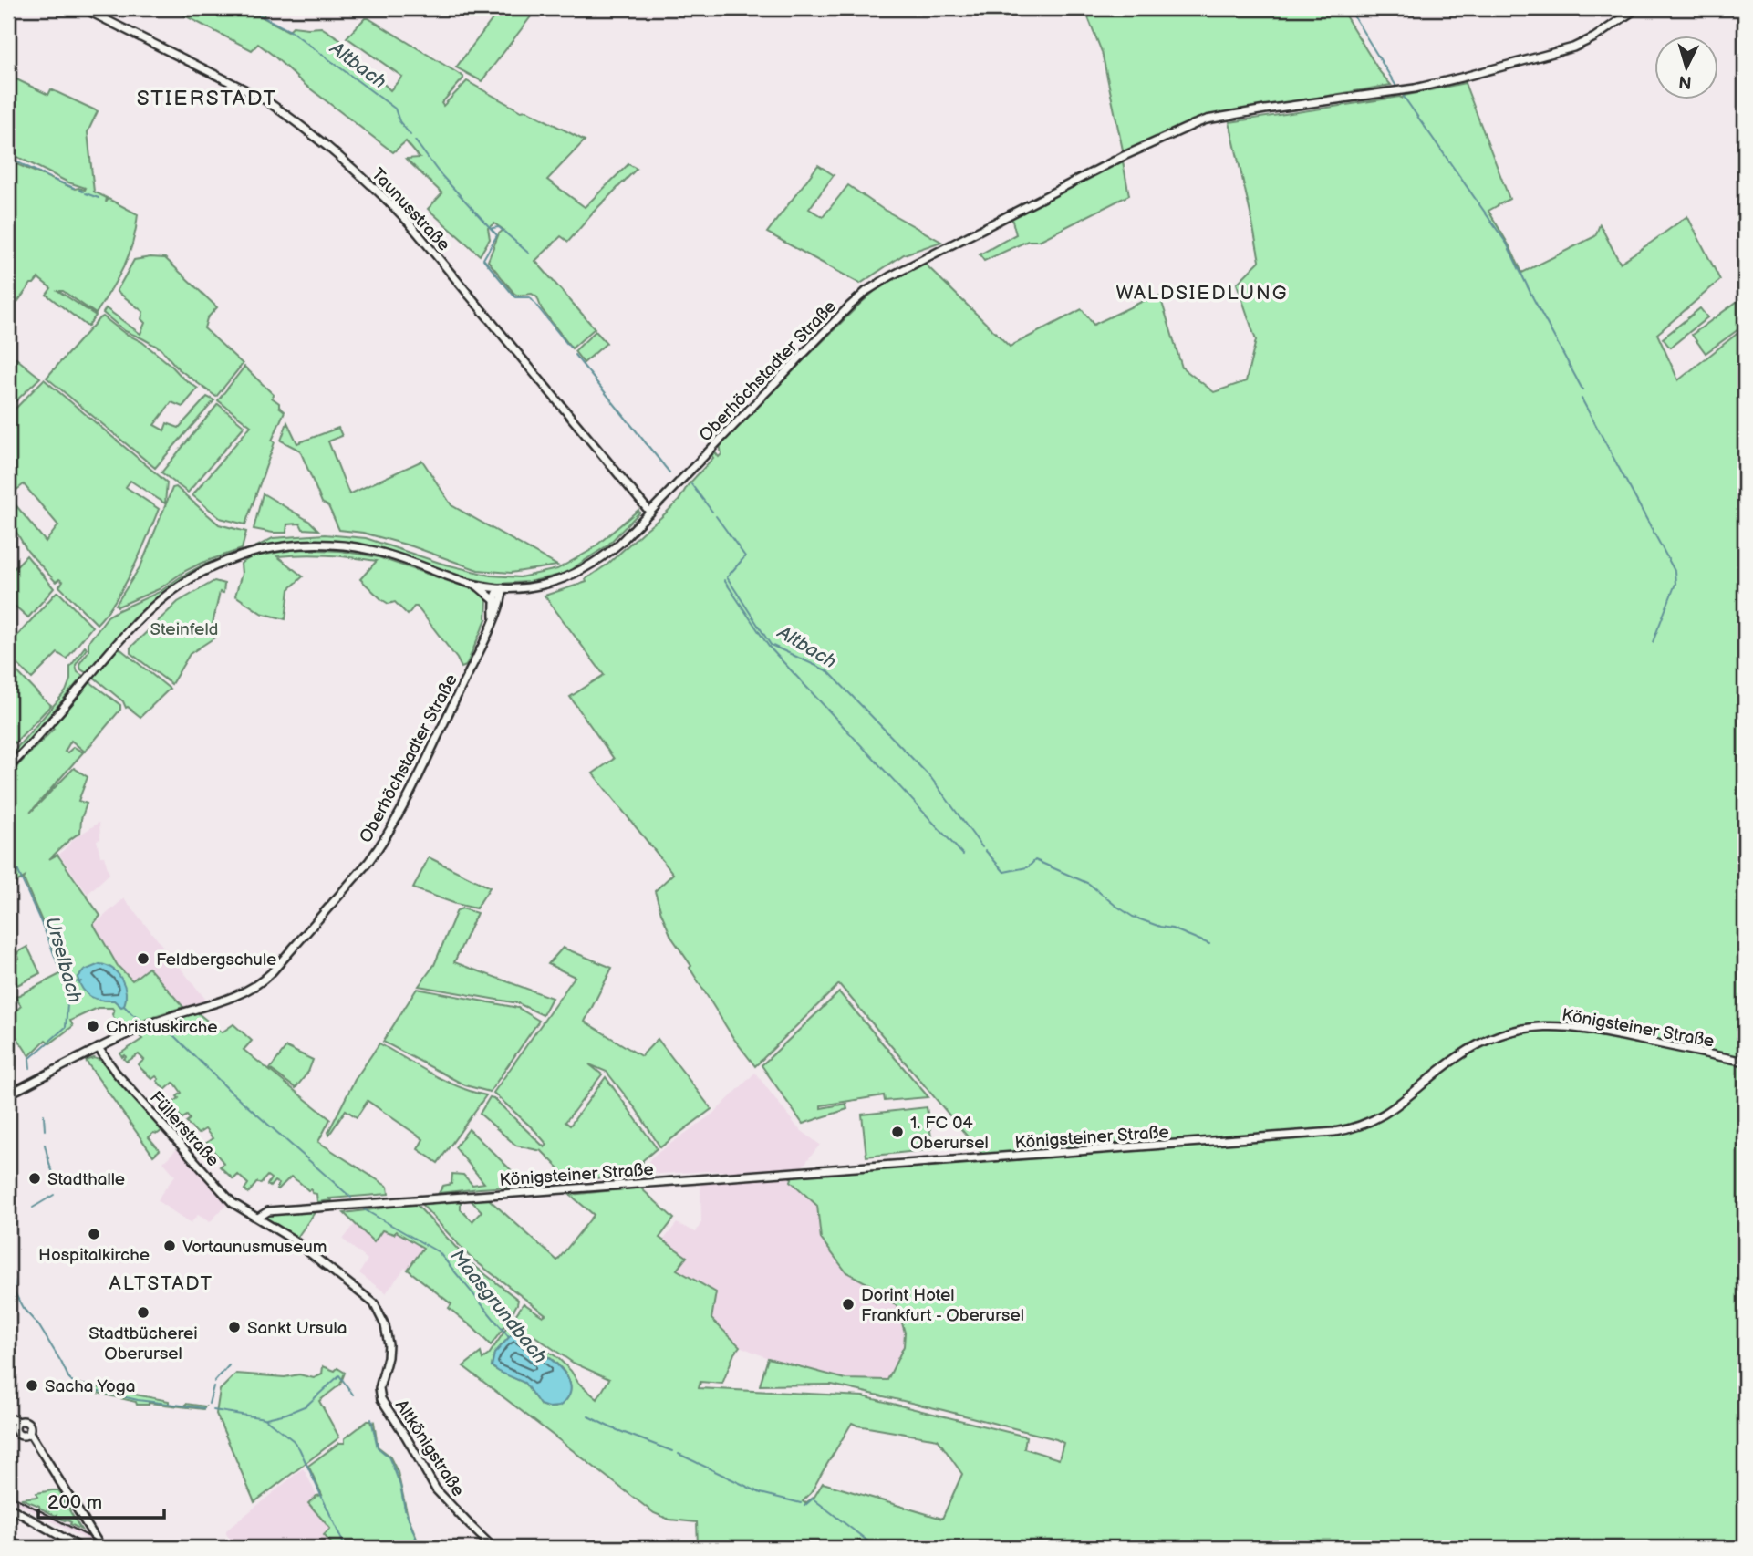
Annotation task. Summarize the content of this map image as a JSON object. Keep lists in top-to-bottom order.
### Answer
{
  "streets": {
    "main road": [
      "Taunusstraße",
      "Oberhöchstadter Straße",
      "Königsteiner Straße",
      "Füllerstraße",
      "Altkönigstraße"
    ]
  },
  "crossings": [
    ["Taunusstraße", "Oberhöchstadter Straße"],
    ["Oberhöchstadter Straße", "Füllerstraße"],
    ["Königsteiner Straße", "Füllerstraße"],
    ["Königsteiner Straße", "Altkönigstraße"],
    ["Füllerstraße", "Altkönigstraße"]
  ],
  "districts": ["STIERSTADT", "WALDSIEDLUNG", "ALTSTADT"],
  "water": ["Altbach", "Urselbach", "Maasgrundbach"],
  "parks": ["Steinfeld"],
  "places": [
    "Feldbergschule",
    "Christuskirche",
    "1. FC 04 Oberursel",
    "Stadthalle",
    "Hospitalkirche",
    "Vortaunusmuseum",
    "Dorint Hotel Frankfurt - Oberursel",
    "Stadtbücherei Oberursel",
    "Sankt Ursula",
    "Sacha Yoga"
  ],
  "scale_bar": "200 m",
  "north": "bottom"
}
